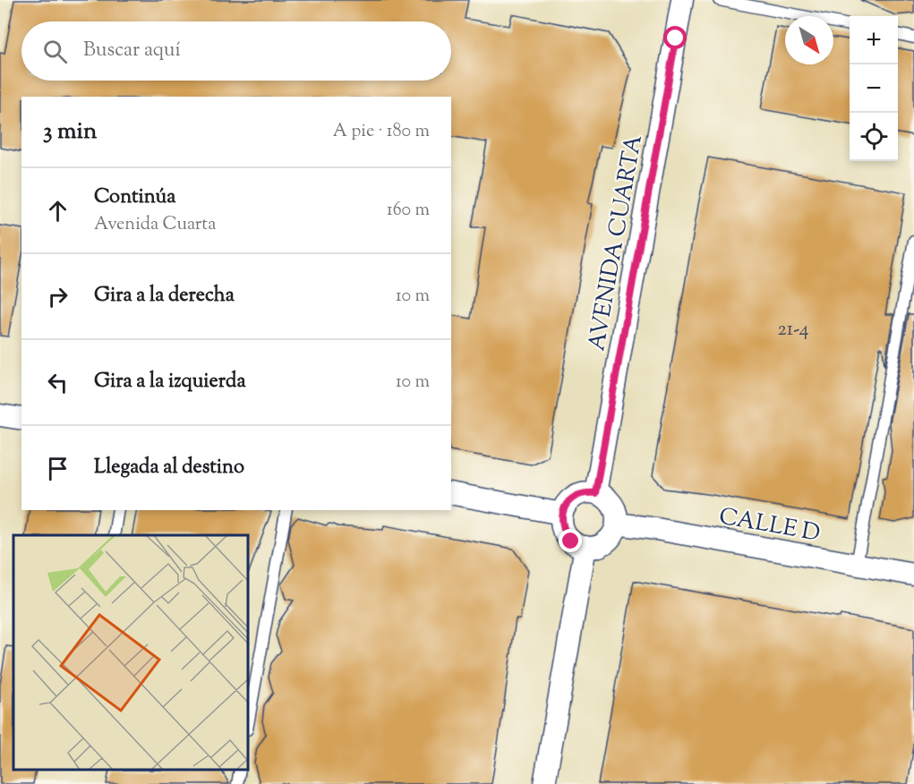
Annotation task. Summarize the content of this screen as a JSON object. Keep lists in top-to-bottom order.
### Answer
{
  "streets": {
    "street": ["AVENIDA CUARTA", "CALLE D"]
  },
  "crossings": [
    ["AVENIDA CUARTA", "CALLE D"]
  ],
  "house_numbers": ["21-4"],
  "north": "bottom right",
  "page": {
    "map_buttons": ["+", "−"],
    "search": "Buscar aquí",
    "heading": ["3 min", "A pie · 180 m"],
    "list": [
      ["Continúa", "Avenida Cuarta", "160 m"],
      ["Gira a la derecha", "10 m"],
      ["Gira a la izquierda", "10 m"],
      "Llegada al destino"
    ]
  }
}
